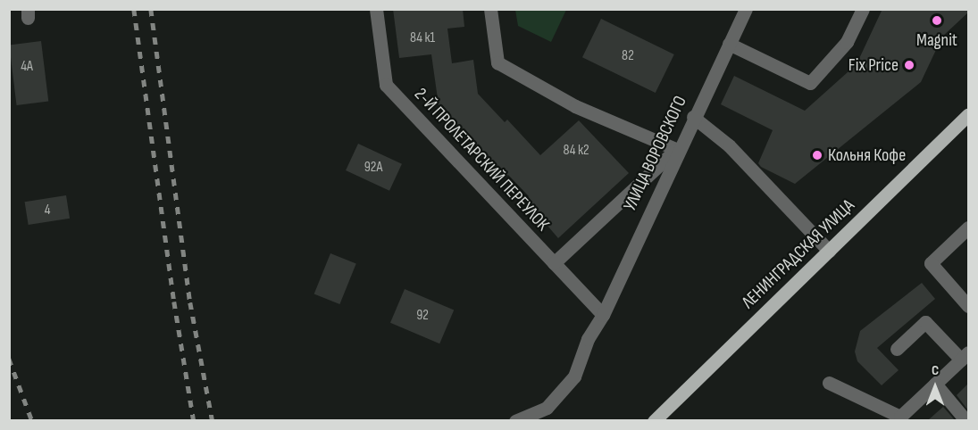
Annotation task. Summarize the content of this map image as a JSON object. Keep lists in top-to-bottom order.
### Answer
{
  "streets": {
    "main road": ["ЛЕНИНГРАДСКАЯ УЛИЦА"],
    "street": ["УЛИЦА ВОРОВСКОГО", "2-Й ПРОЛЕТАРСКИЙ ПЕРЕУЛОК"]
  },
  "crossings": [
    ["УЛИЦА ВОРОВСКОГО", "2-Й ПРОЛЕТАРСКИЙ ПЕРЕУЛОК"]
  ],
  "places": ["Magnit", "Fix Price", "Кольня Кофе"],
  "house_numbers": [
    "84 к1",
    "82",
    "4А",
    "84 к2",
    "92А",
    "4",
    "92"
  ],
  "north": "top"
}
